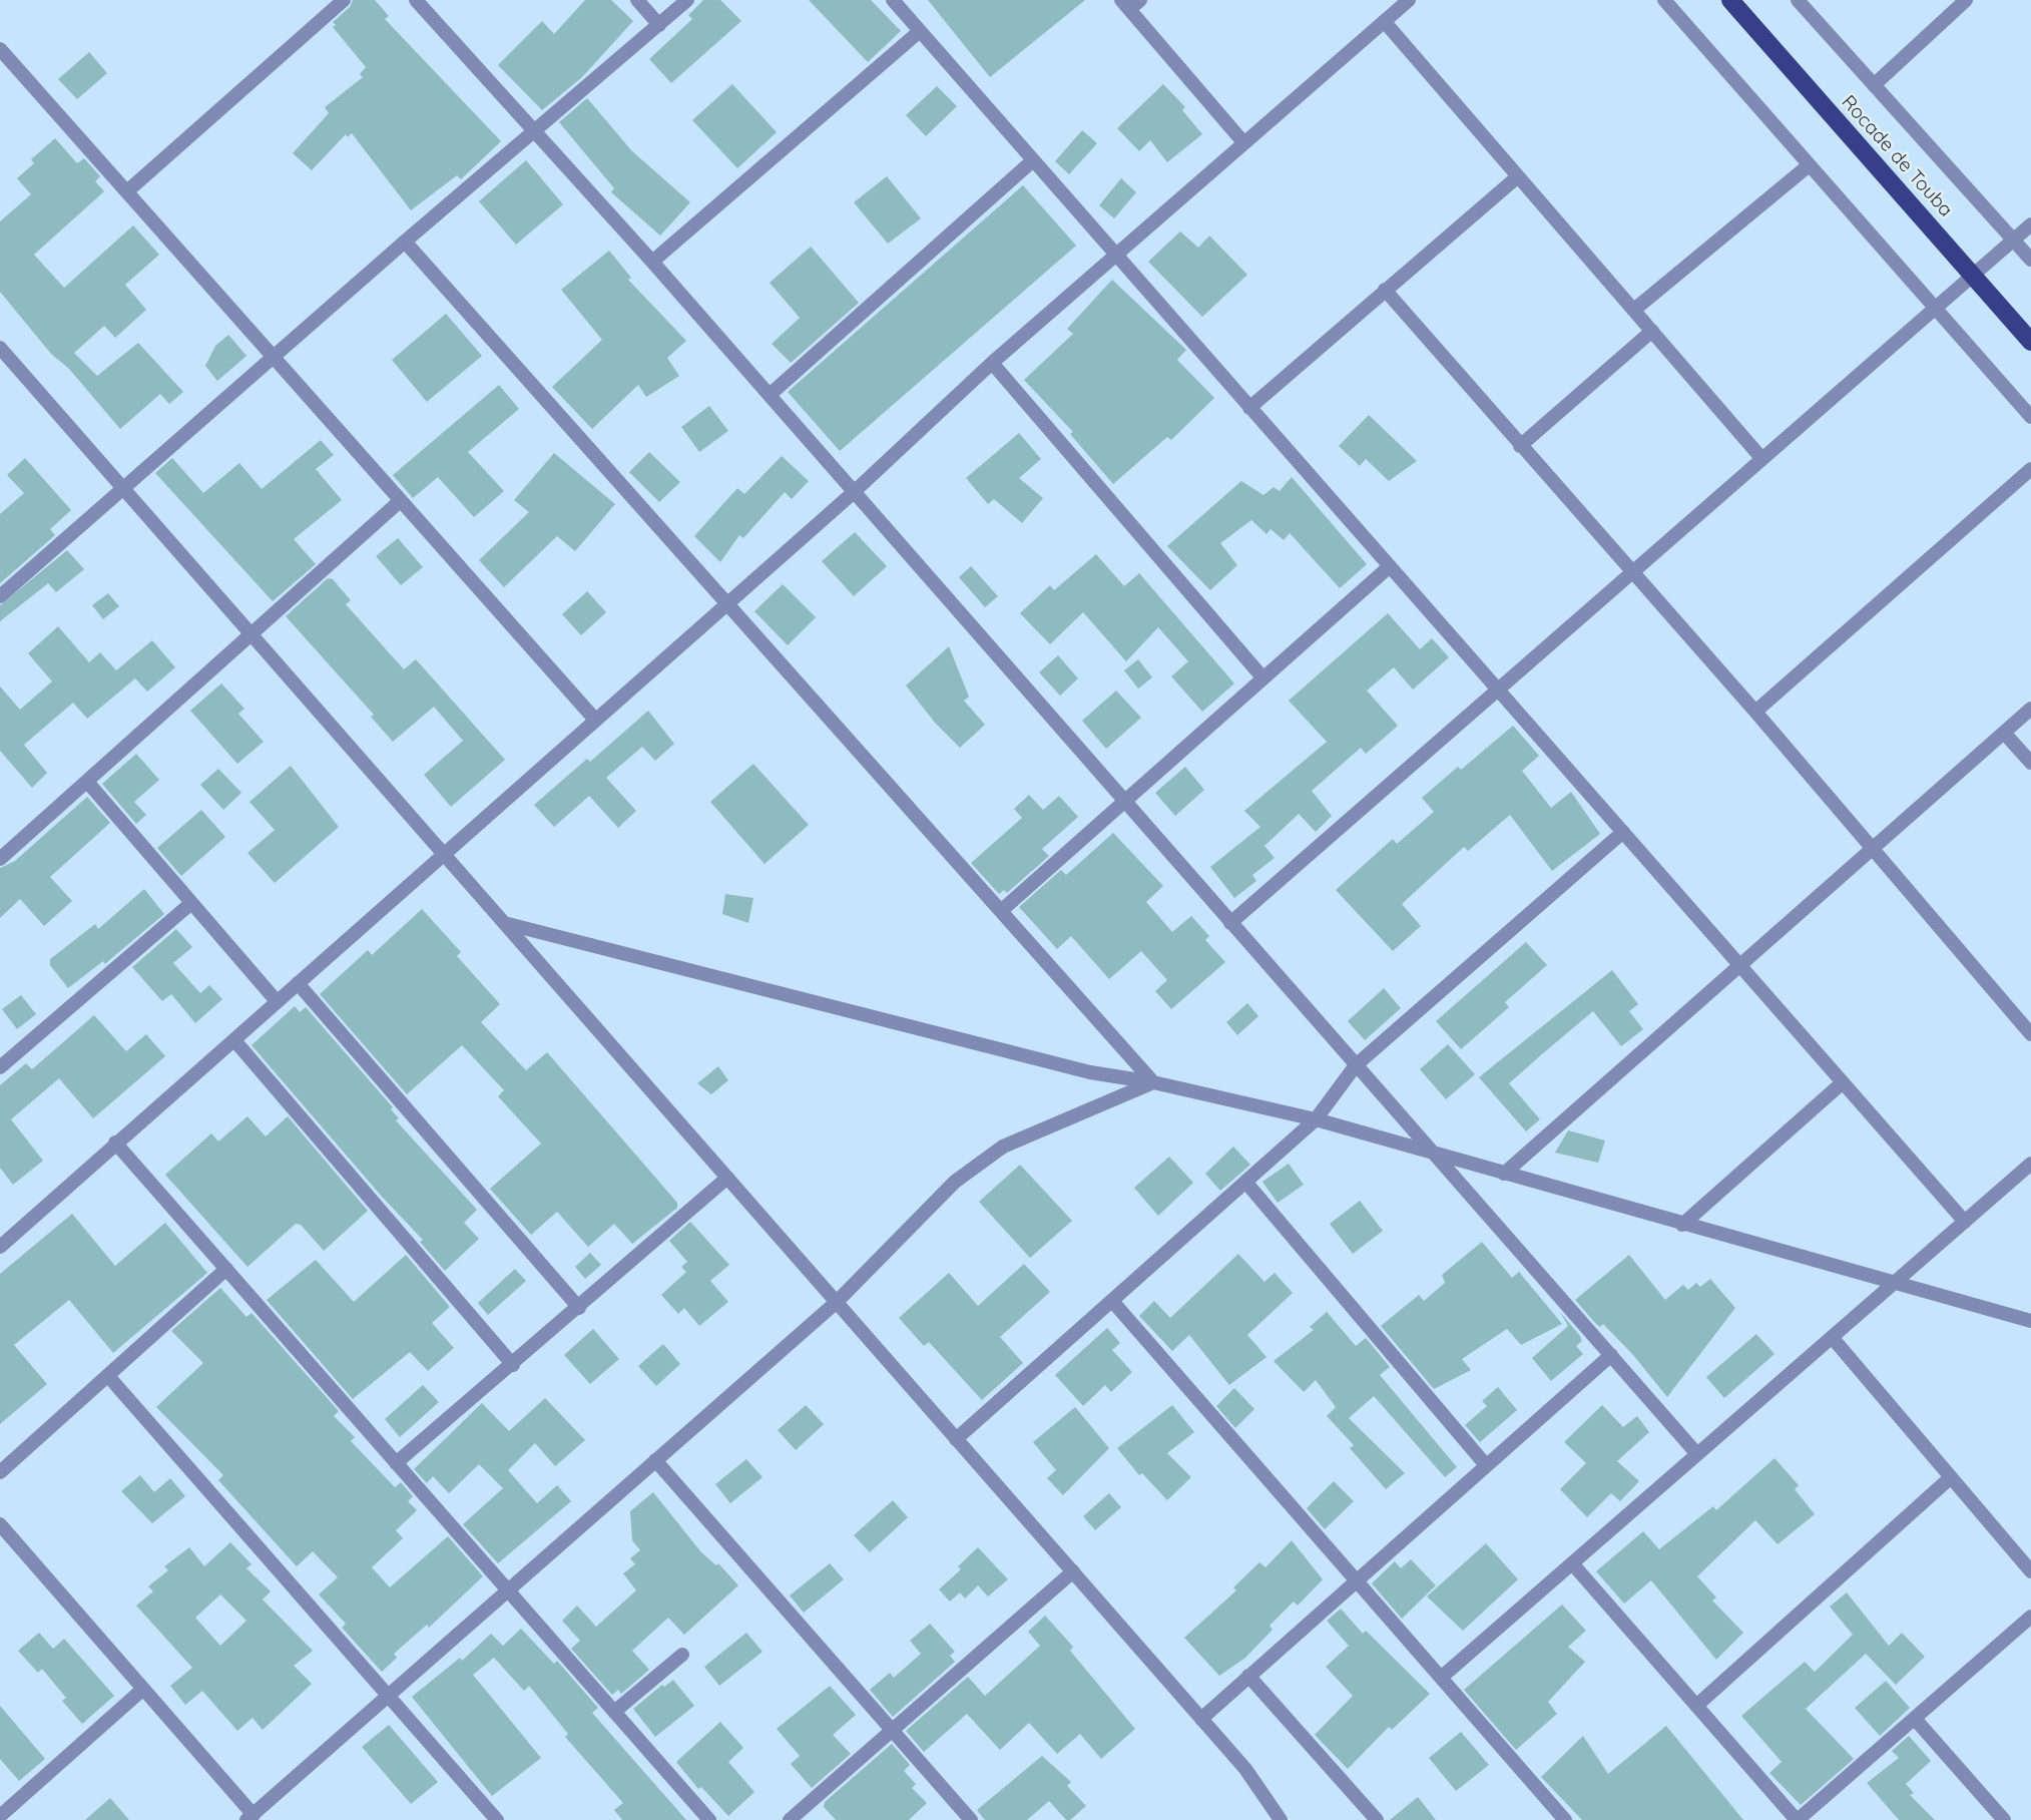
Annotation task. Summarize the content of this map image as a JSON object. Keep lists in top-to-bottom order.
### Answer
{
  "streets": {
    "main road": ["Rocade de Touba"]
  }
}
